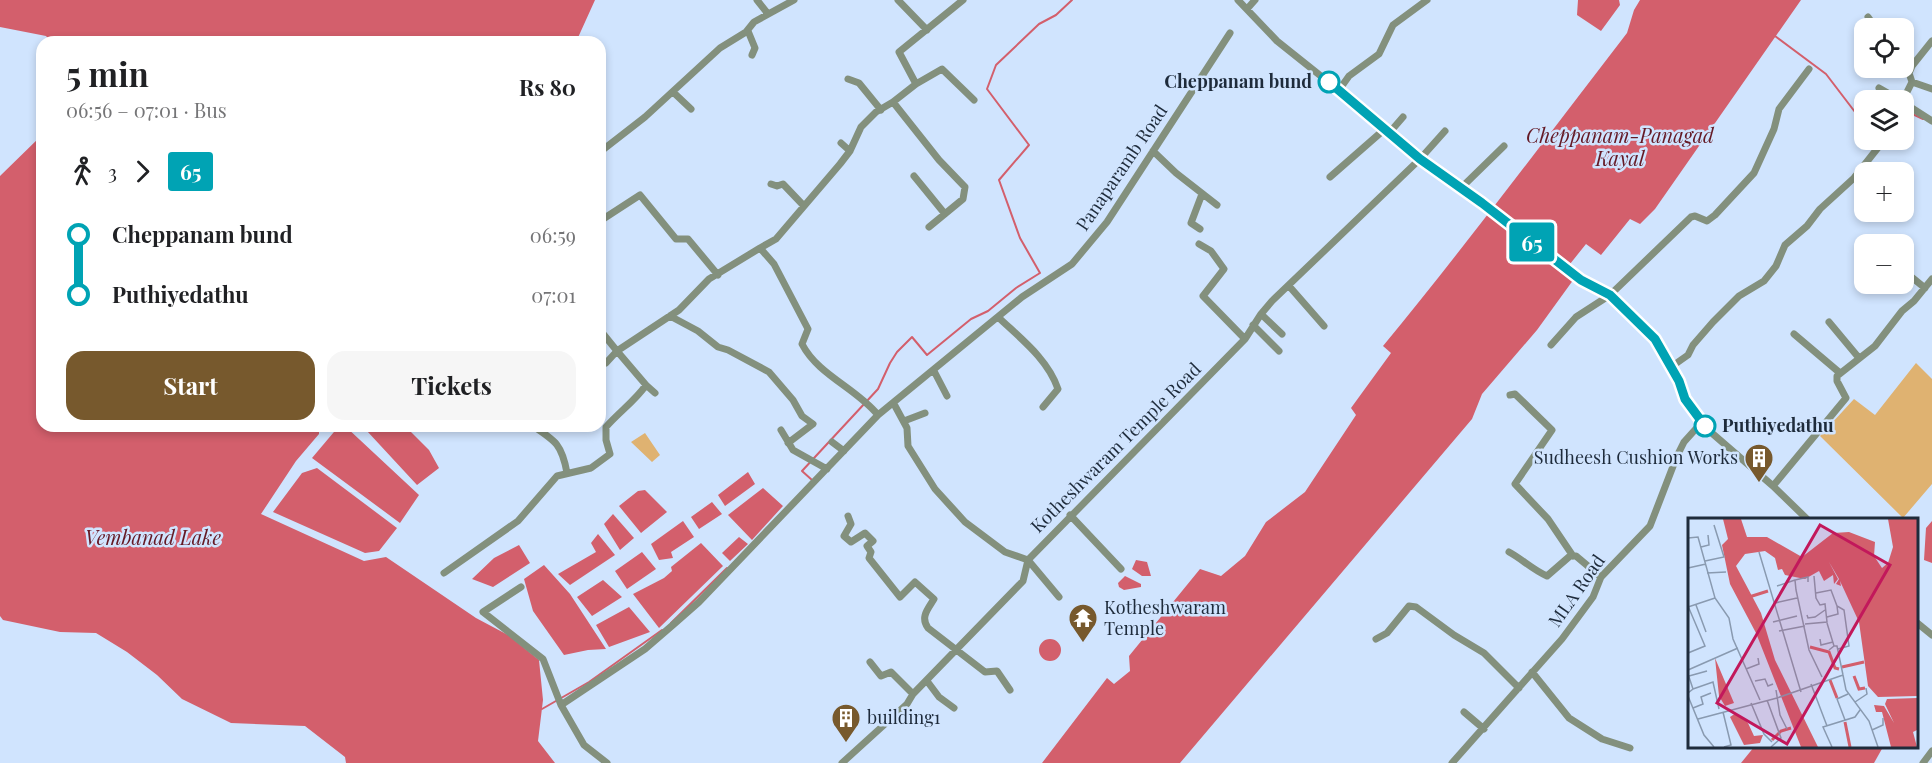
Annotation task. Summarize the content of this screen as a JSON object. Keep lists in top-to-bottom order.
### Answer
{
  "streets": {
    "street": ["Panaparamb Road", "Kotheshwaram Temple Road", "MLA Road"]
  },
  "water": ["Cheppanam-Panagad Kayal", "Vembanad Lake"],
  "places": {
    "other": ["Cheppanam bund", "Puthiyedathu"],
    "building": ["Sudheesh Cushion Works", "building1"],
    "temple": ["Kotheshwaram Temple"]
  },
  "lines": ["bus line 65"],
  "page": {
    "on_map": "65",
    "map_buttons": ["+", "−"],
    "heading": ["5 min", "06:56 – 07:01 · Bus", "Rs 80"],
    "legs": ["3", "65"],
    "list": [
      {
        "name": "Cheppanam bund",
        "value": "06:59"
      },
      {
        "name": "Puthiyedathu",
        "value": "07:01"
      }
    ],
    "buttons": ["Start", "Tickets"]
  }
}
